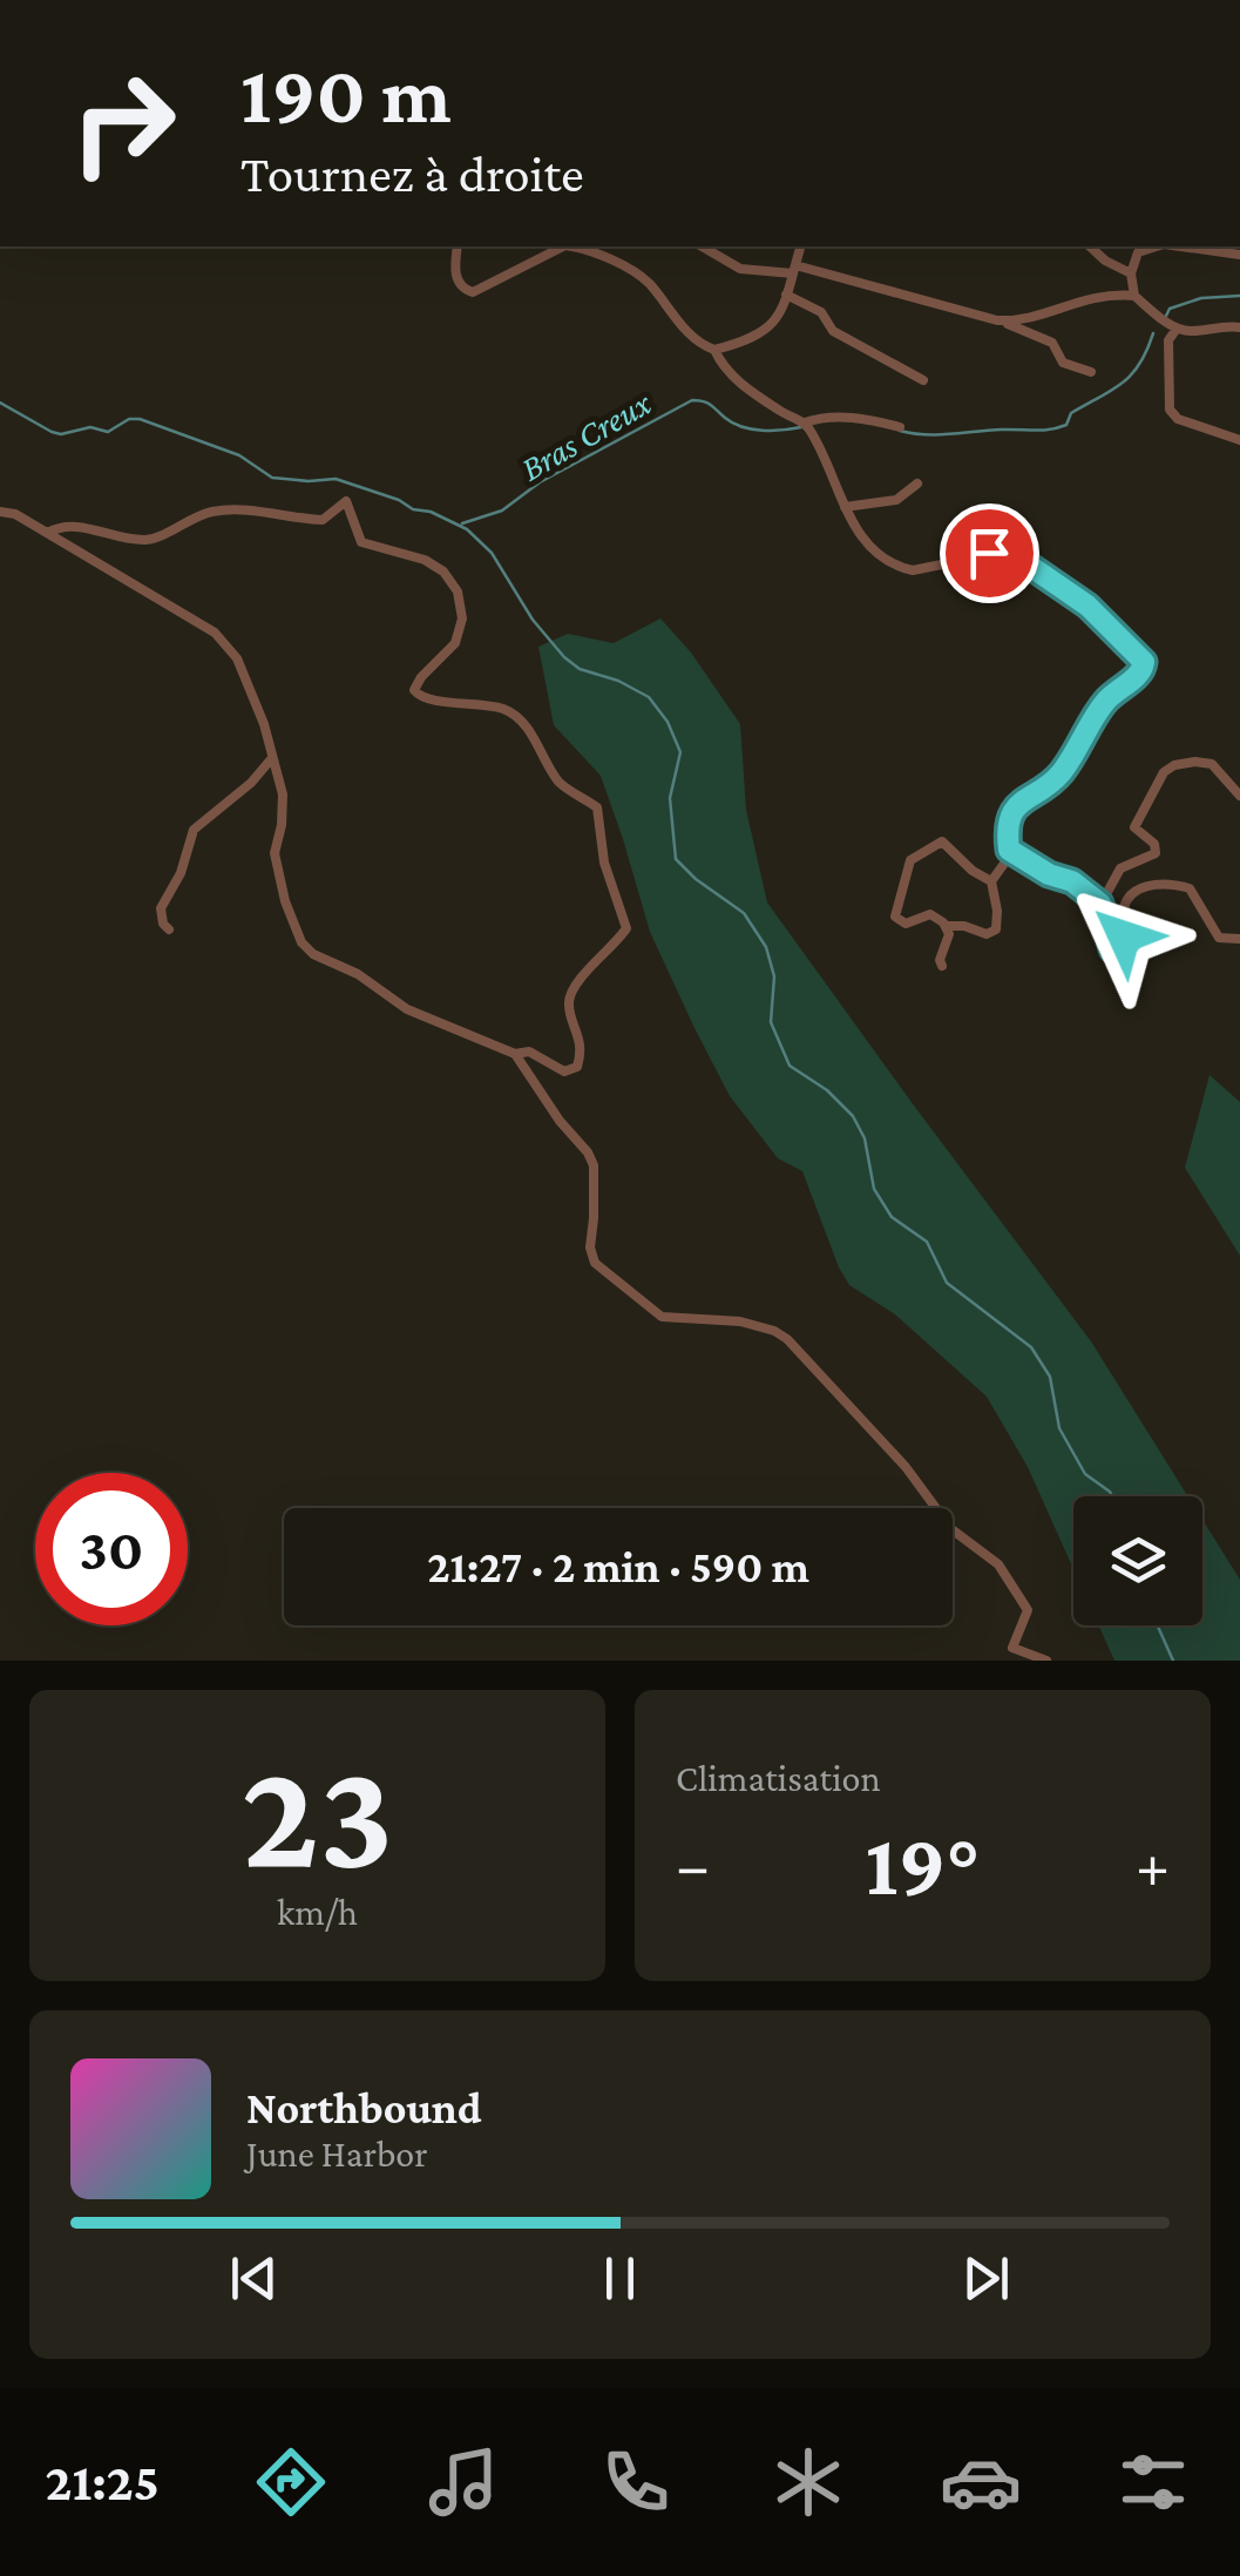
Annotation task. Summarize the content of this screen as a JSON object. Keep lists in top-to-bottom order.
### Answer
{
  "water": ["Bras Creux"],
  "page": {
    "turn": ["190 m", "Tournez à droite"],
    "limit": "30",
    "trip": "21:27 · 2 min · 590 m",
    "tile": [
      ["23", "km/h"],
      "Climatisation"
    ],
    "heat": ["−", "19°", "+"],
    "song": ["Northbound", "June Harbor"],
    "tabs": "21:25"
  }
}
